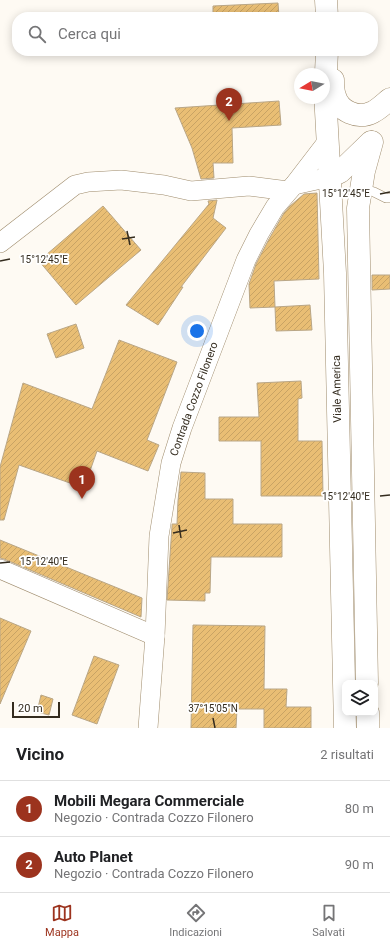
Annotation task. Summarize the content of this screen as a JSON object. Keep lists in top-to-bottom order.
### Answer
{
  "streets": {
    "main road": ["Viale America"],
    "street": ["Contrada Cozzo Filonero"]
  },
  "crossings": [
    ["Viale America", "Contrada Cozzo Filonero"]
  ],
  "scale_bar": "20 m",
  "north": "left",
  "page": {
    "search": "Cerca qui",
    "pins": ["2", "1"],
    "scale": "20 m",
    "heading": ["Vicino", "2 risultati"],
    "list": [
      {
        "mark": "1",
        "name": "Mobili Megara Commerciale",
        "note": "Negozio · Contrada Cozzo Filonero",
        "value": "80 m"
      },
      {
        "mark": "2",
        "name": "Auto Planet",
        "note": "Negozio · Contrada Cozzo Filonero",
        "value": "90 m"
      }
    ],
    "nav": ["Mappa", "Indicazioni", "Salvati"]
  },
  "coordinates": ["15°12'45\"E", "15°12'40\"E", "37°15'05\"N"]
}
